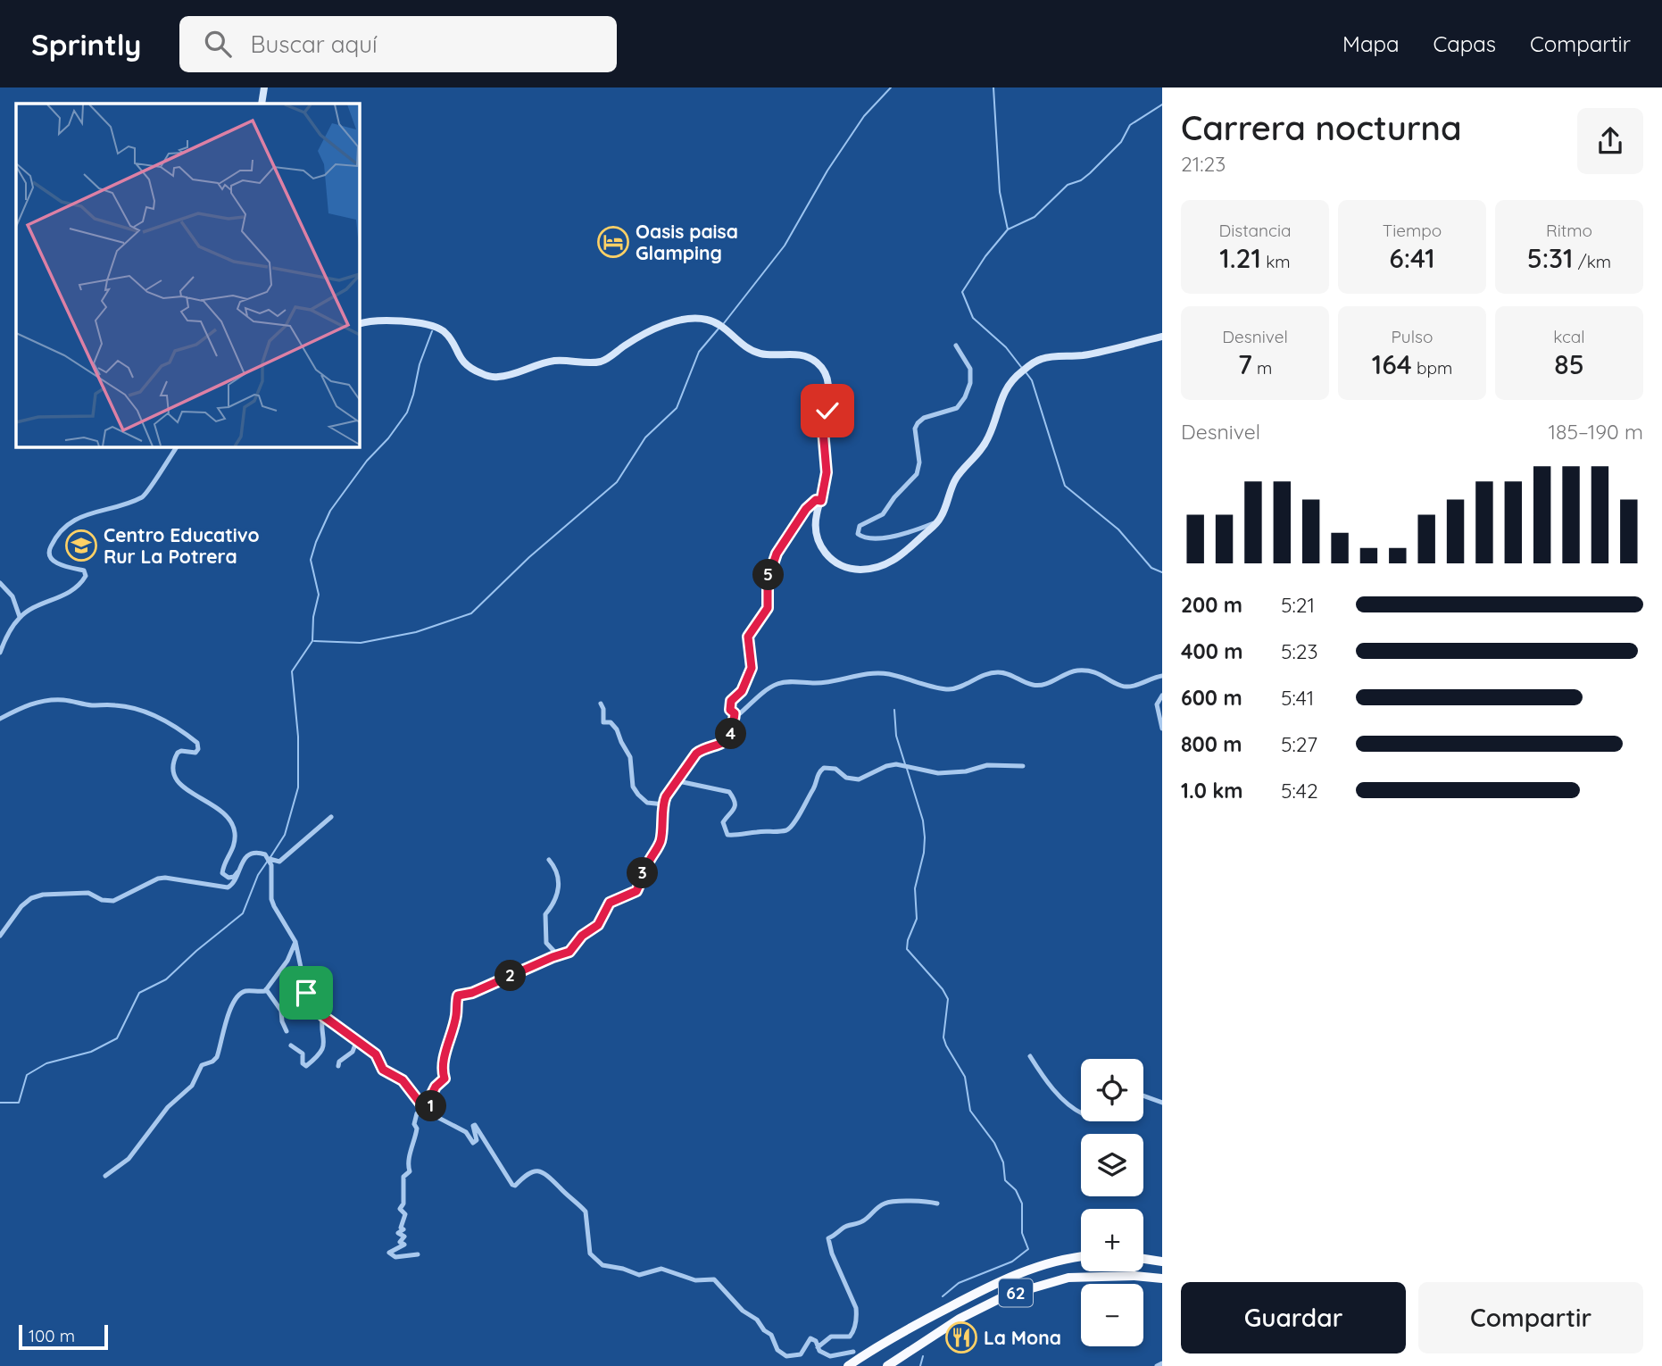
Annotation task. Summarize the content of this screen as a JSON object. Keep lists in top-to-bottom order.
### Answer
{
  "streets": {
    "highway": ["62"]
  },
  "places": {
    "hotel": ["Oasis paisa Glamping"],
    "school or university": ["Centro Educativo Rur La Potrera"],
    "restaurant": ["La Mona"]
  },
  "scale_bar": "100 m",
  "page": {
    "header": "Sprintly",
    "search": "Buscar aquí",
    "nav": ["Mapa", "Capas", "Compartir"],
    "heading": ["Carrera nocturna", "21:23"],
    "stats": [
      ["Distancia", "1.21 km"],
      ["Tiempo", "6:41"],
      ["Ritmo", "5:31 /km"],
      ["Desnivel", "7 m"],
      ["Pulso", "164 bpm"],
      ["kcal", "85"]
    ],
    "chart": ["Desnivel", "185–190 m"],
    "pins": [
      "5",
      "4",
      "3",
      "2",
      "1"
    ],
    "list": [
      {
        "name": "200 m",
        "note": "5:21"
      },
      {
        "name": "400 m",
        "note": "5:23"
      },
      {
        "name": "600 m",
        "note": "5:41"
      },
      {
        "name": "800 m",
        "note": "5:27"
      },
      {
        "name": "1.0 km",
        "note": "5:42"
      }
    ],
    "map_buttons": ["+", "−"],
    "buttons": ["Guardar", "Compartir"],
    "scale": "100 m"
  }
}
